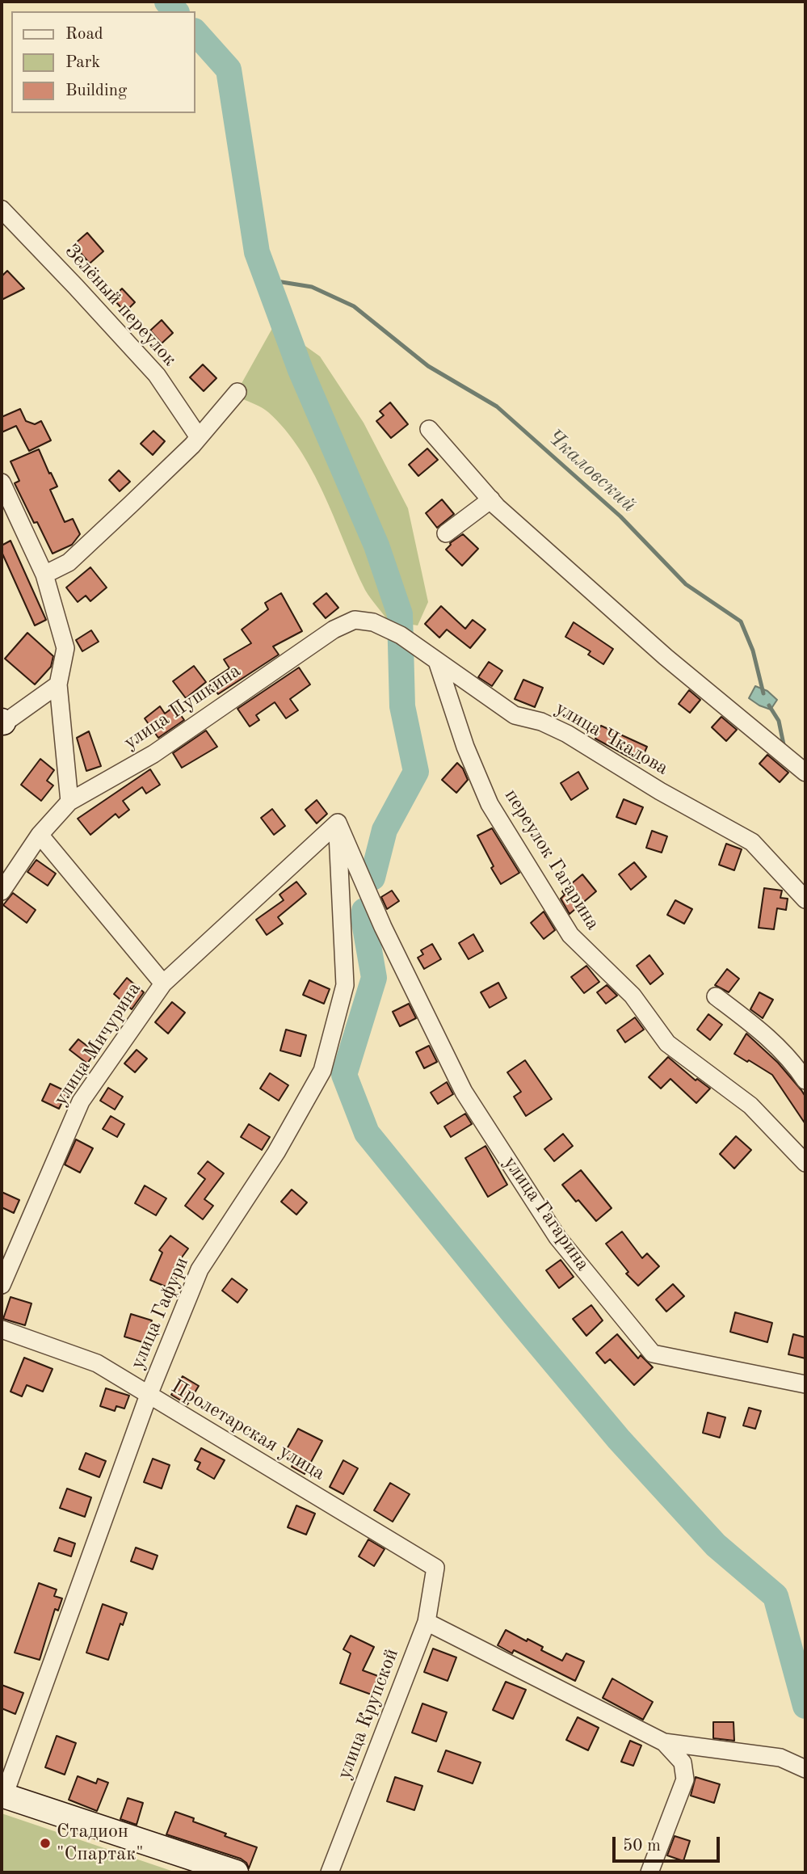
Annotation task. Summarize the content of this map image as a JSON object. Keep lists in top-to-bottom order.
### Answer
{
  "streets": {
    "street": [
      "Зелёный переулок",
      "улица Пушкина",
      "улица Чкалова",
      "переулок Гагарина",
      "улица Мичурина",
      "улица Гагарина",
      "улица Гафури",
      "Пролетарская улица",
      "улица Крупской"
    ]
  },
  "crossings": [
    ["улица Пушкина", "улица Чкалова"],
    ["улица Чкалова", "переулок Гагарина"],
    ["улица Мичурина", "улица Гагарина"],
    ["улица Мичурина", "улица Гафури"],
    ["улица Гагарина", "улица Гафури"],
    ["улица Гафури", "Пролетарская улица"],
    ["Пролетарская улица", "улица Крупской"]
  ],
  "water": ["Чкаловский"],
  "places": ["Стадион \"Спартак\""],
  "legend": ["Road", "Park", "Building"],
  "scale_bar": "50 m"
}
